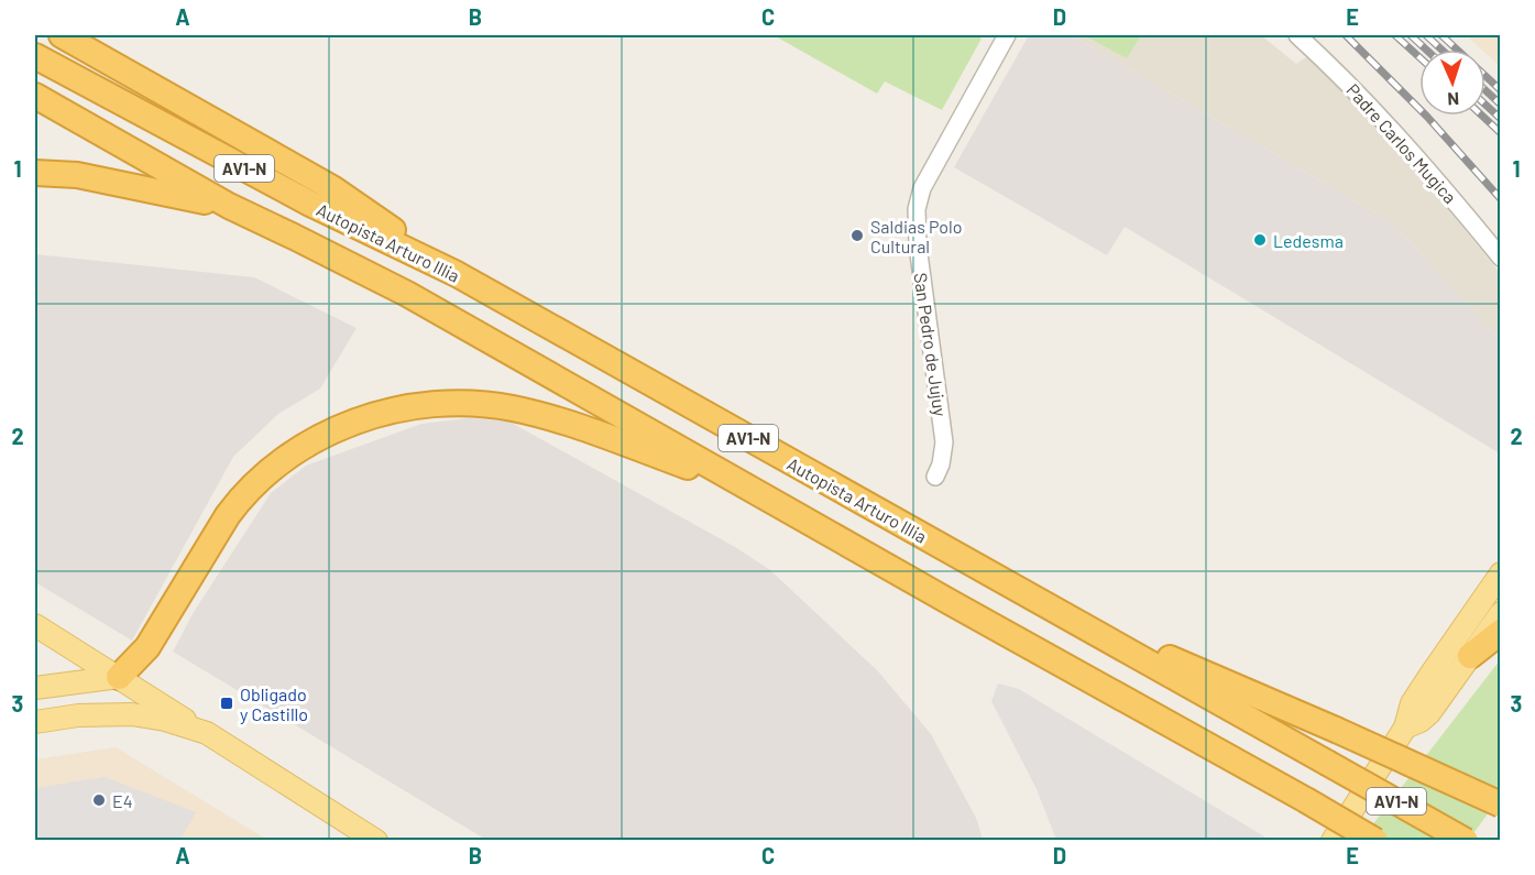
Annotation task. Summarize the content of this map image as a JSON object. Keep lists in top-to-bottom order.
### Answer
{
  "streets": {
    "highway": ["AV1-N", "Autopista Arturo Illia"],
    "street": ["Padre Carlos Mugica", "San Pedro de Jujuy"]
  },
  "places": {
    "other": ["Saldias Polo Cultural", "Ledesma", "E4"],
    "transit": ["Obligado y Castillo"]
  },
  "north": "bottom",
  "grid": {
    "columns": [
      "A",
      "B",
      "C",
      "D",
      "E"
    ],
    "rows": ["1", "2", "3"]
  }
}
